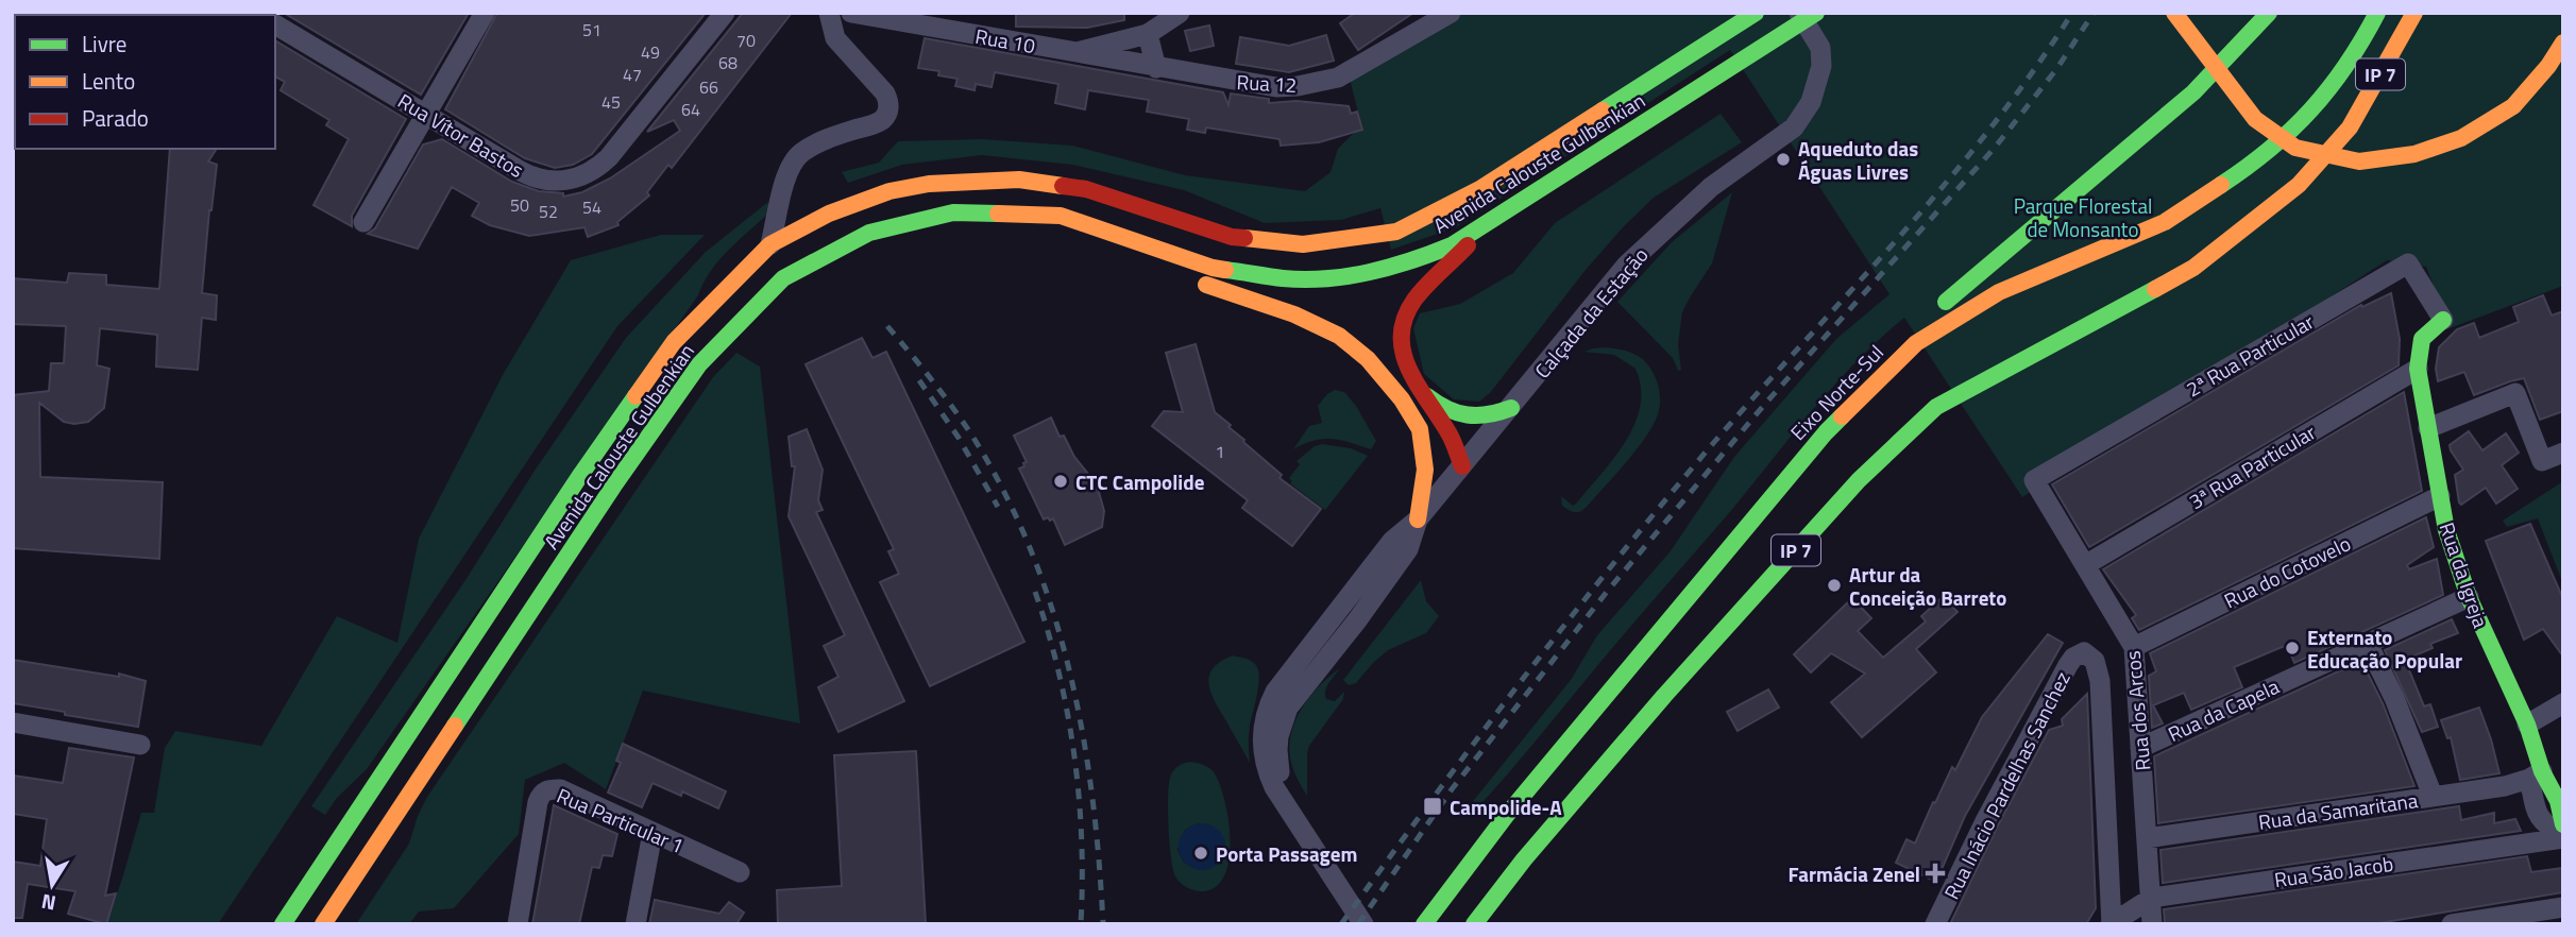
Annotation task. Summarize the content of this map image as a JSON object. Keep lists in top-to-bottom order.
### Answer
{
  "streets": {
    "main road": [
      "IP 7",
      "Avenida Calouste Gulbenkian",
      "Eixo Norte-Sul",
      "Rua da Igreja"
    ],
    "street": [
      "Rua 10",
      "Rua 12",
      "Rua Vítor Bastos",
      "Calçada da Estação",
      "2ª Rua Particular",
      "3ª Rua Particular",
      "Rua do Cotovelo",
      "Rua da Capela",
      "Rua dos Arcos",
      "Rua Inácio Pardelhas Sanchez",
      "Rua da Samaritana",
      "Rua Particular 1",
      "Rua São Jacob"
    ]
  },
  "crossings": [
    ["Rua 10", "Rua 12"],
    ["2ª Rua Particular", "Rua dos Arcos"],
    ["3ª Rua Particular", "Rua da Igreja"],
    ["3ª Rua Particular", "Rua dos Arcos"],
    ["Rua do Cotovelo", "Rua da Igreja"],
    ["Rua do Cotovelo", "Rua dos Arcos"],
    ["Rua da Igreja", "Rua da Capela"],
    ["Rua da Igreja", "Rua da Samaritana"],
    ["Rua da Igreja", "Rua São Jacob"],
    ["Rua da Capela", "Rua dos Arcos"],
    ["Rua dos Arcos", "Rua Inácio Pardelhas Sanchez"],
    ["Rua dos Arcos", "Rua da Samaritana"],
    ["Rua dos Arcos", "Rua São Jacob"]
  ],
  "parks": ["Parque Florestal de Monsanto"],
  "places": {
    "other": [
      "Aqueduto das Águas Livres",
      "CTC Campolide",
      "Artur da Conceição Barreto",
      "Externato Educação Popular",
      "Porta Passagem"
    ],
    "transit": ["Campolide-A"],
    "health": ["Farmácia Zenel"]
  },
  "house_numbers": [
    "51",
    "70",
    "49",
    "68",
    "47",
    "66",
    "45",
    "64",
    "50",
    "54",
    "52",
    "1"
  ],
  "legend": ["Livre", "Lento", "Parado"],
  "north": "bottom"
}
